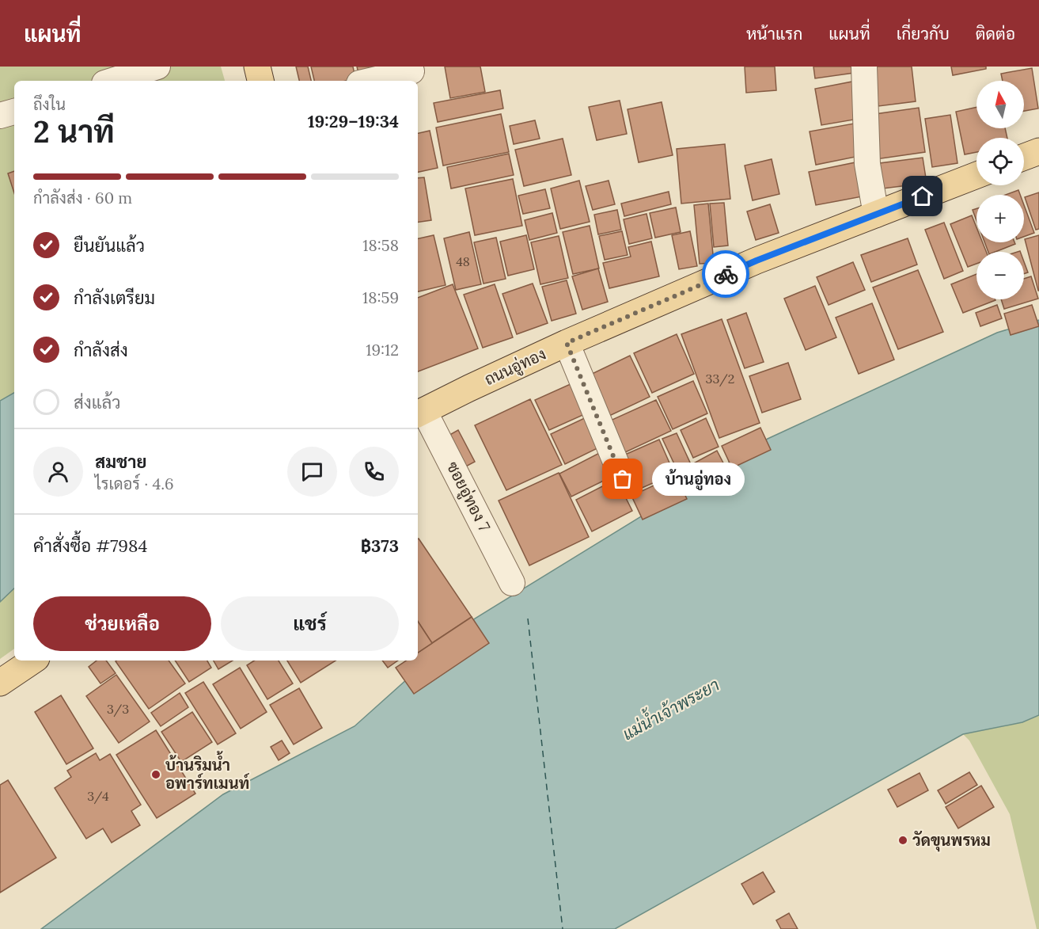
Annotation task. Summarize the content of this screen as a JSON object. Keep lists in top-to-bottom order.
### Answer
{
  "streets": {
    "main road": ["ถนนอู่ทอง"],
    "street": ["ซอยอู่ทอง 7"]
  },
  "crossings": [
    ["ถนนอู่ทอง", "ซอยอู่ทอง 7"]
  ],
  "water": ["แม่น้ำเจ้าพระยา"],
  "places": ["บ้านอู่ทอง", "บ้านริมน้ำ อพาร์ทเมนท์", "วัดขุนพรหม"],
  "house_numbers": [
    "48",
    "33/2",
    "3/3",
    "3/4"
  ],
  "north": "top",
  "page": {
    "header": "แผนที่",
    "nav": [
      "หน้าแรก",
      "แผนที่",
      "เกี่ยวกับ",
      "ติดต่อ"
    ],
    "map_buttons": ["+", "−"],
    "heading": ["2 นาที", "ถึงใน", "19:29–19:34"],
    "panel": [
      "สมชาย",
      "ไรเดอร์ · 4.6",
      "คำสั่งซื้อ #7984",
      "฿373"
    ],
    "bar": "กำลังส่ง · 60 m",
    "list": [
      ["ยืนยันแล้ว", "18:58"],
      ["กำลังเตรียม", "18:59"],
      ["กำลังส่ง", "19:12"],
      "ส่งแล้ว"
    ],
    "bubble": "บ้านอู่ทอง",
    "buttons": ["ช่วยเหลือ", "แชร์"]
  }
}
